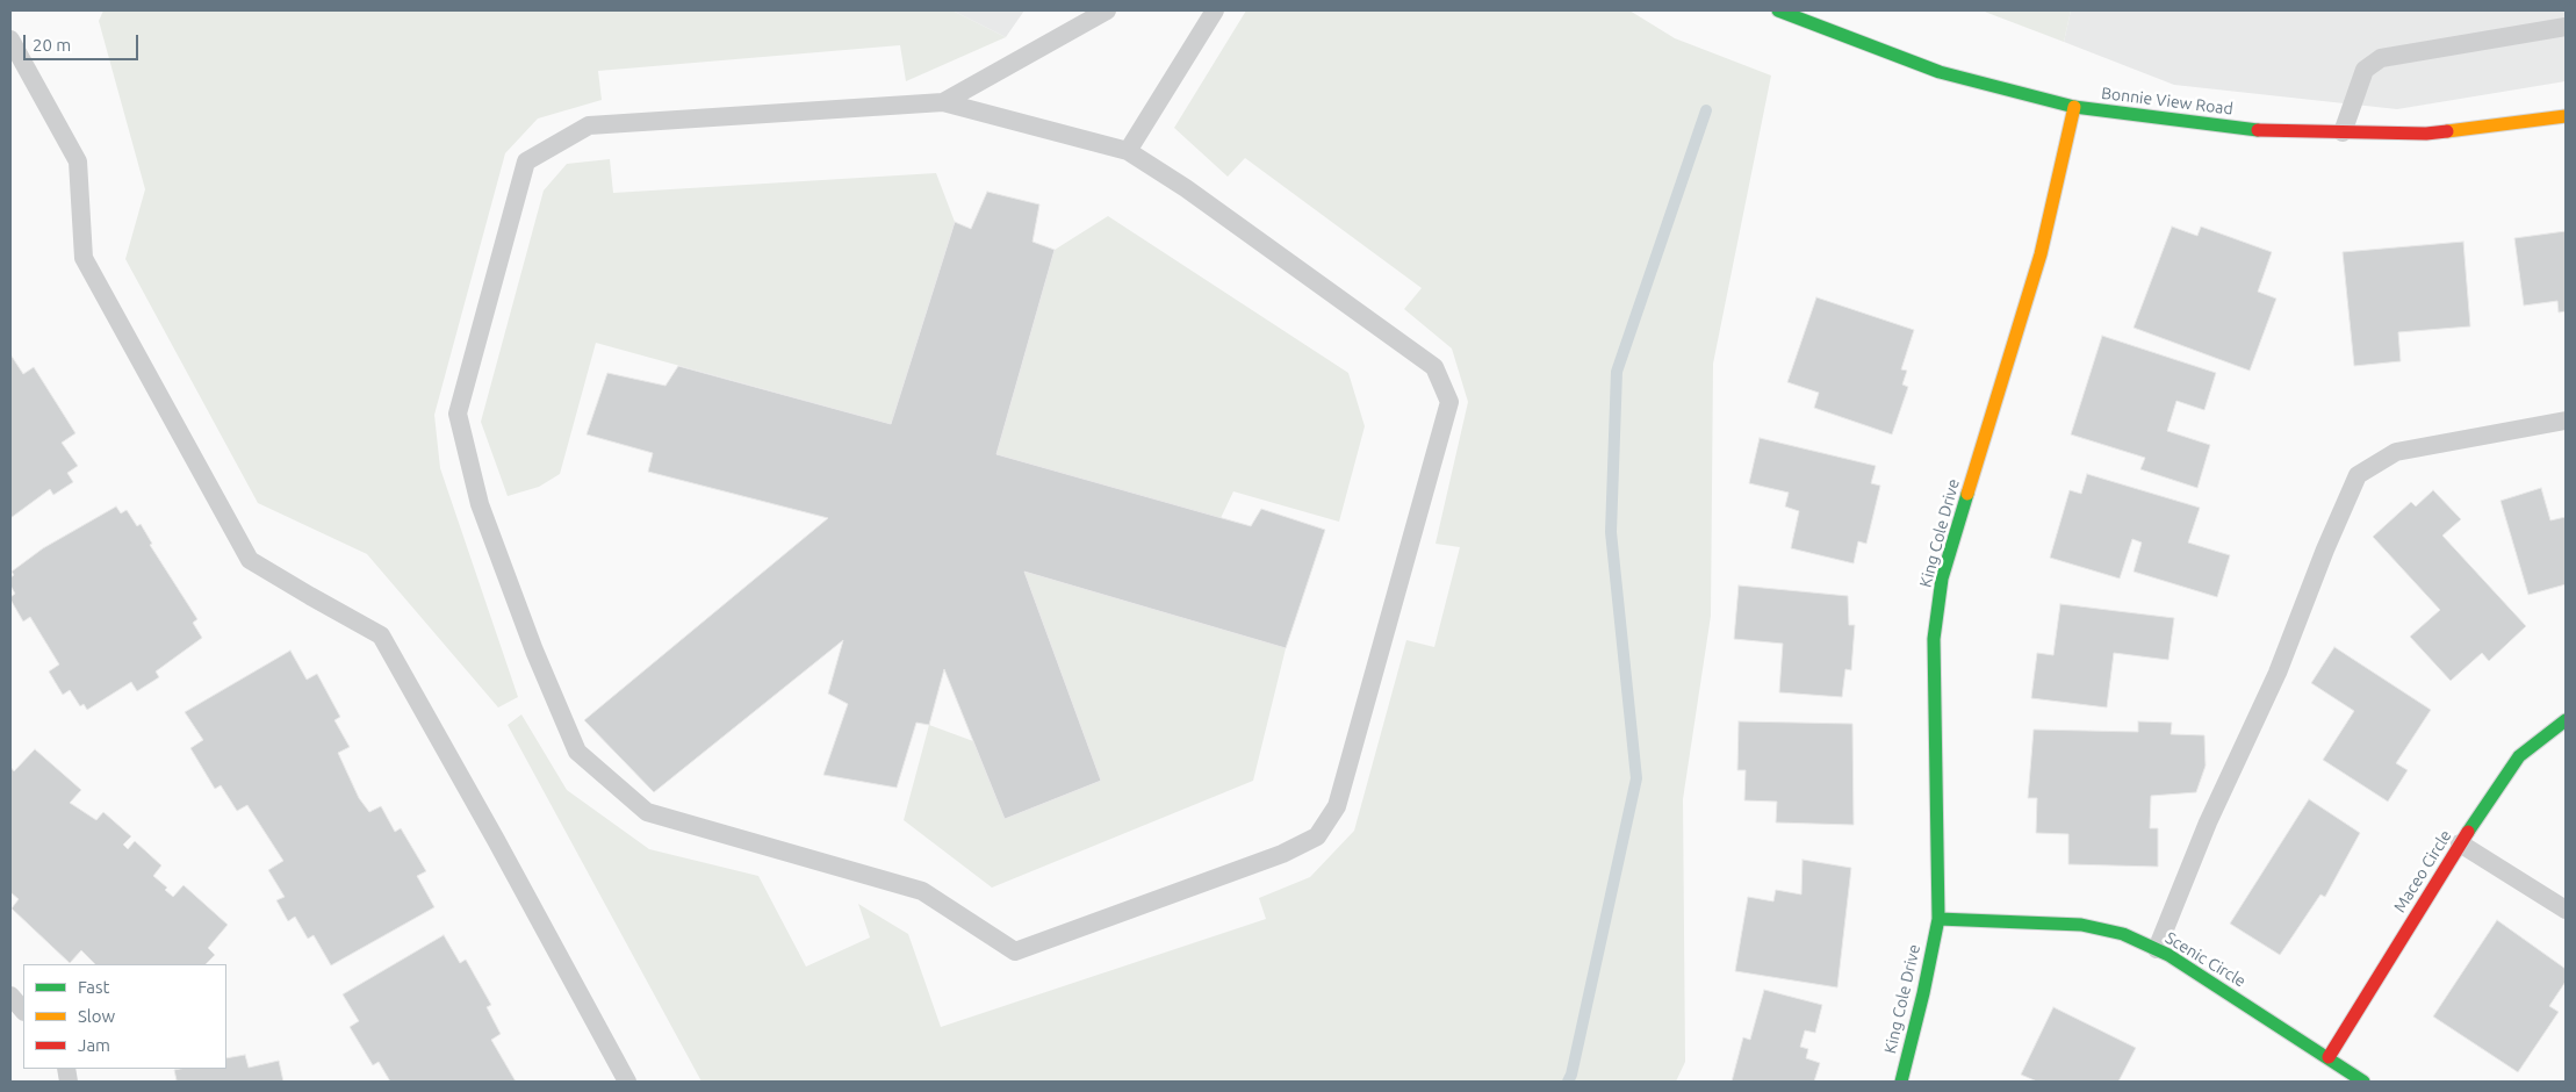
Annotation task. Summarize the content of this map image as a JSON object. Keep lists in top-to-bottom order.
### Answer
{
  "streets": {
    "street": [
      "Bonnie View Road",
      "King Cole Drive",
      "Maceo Circle",
      "Scenic Circle"
    ]
  },
  "crossings": [
    ["Bonnie View Road", "King Cole Drive"],
    ["King Cole Drive", "Scenic Circle"],
    ["Maceo Circle", "Scenic Circle"]
  ],
  "legend": ["Fast", "Slow", "Jam"],
  "scale_bar": "20 m"
}
